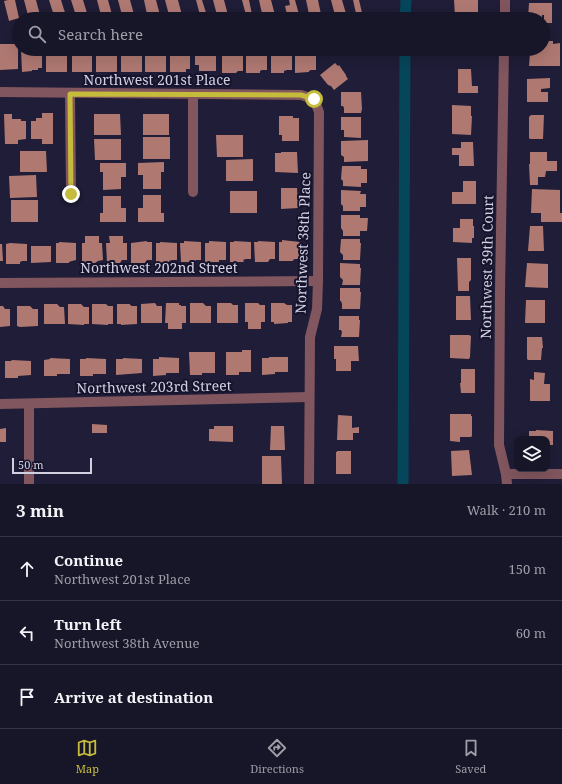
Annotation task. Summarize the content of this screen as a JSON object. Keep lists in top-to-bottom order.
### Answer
{
  "streets": {
    "street": [
      "Northwest 201st Place",
      "Northwest 38th Place",
      "Northwest 39th Court",
      "Northwest 202nd Street",
      "Northwest 203rd Street"
    ]
  },
  "crossings": [
    ["Northwest 201st Place", "Northwest 38th Place"],
    ["Northwest 38th Place", "Northwest 202nd Street"],
    ["Northwest 38th Place", "Northwest 203rd Street"]
  ],
  "scale_bar": "50 m",
  "page": {
    "search": "Search here",
    "scale": "50 m",
    "heading": ["3 min", "Walk · 210 m"],
    "list": [
      ["Continue", "Northwest 201st Place", "150 m"],
      ["Turn left", "Northwest 38th Avenue", "60 m"],
      "Arrive at destination"
    ],
    "nav": ["Map", "Directions", "Saved"]
  }
}
